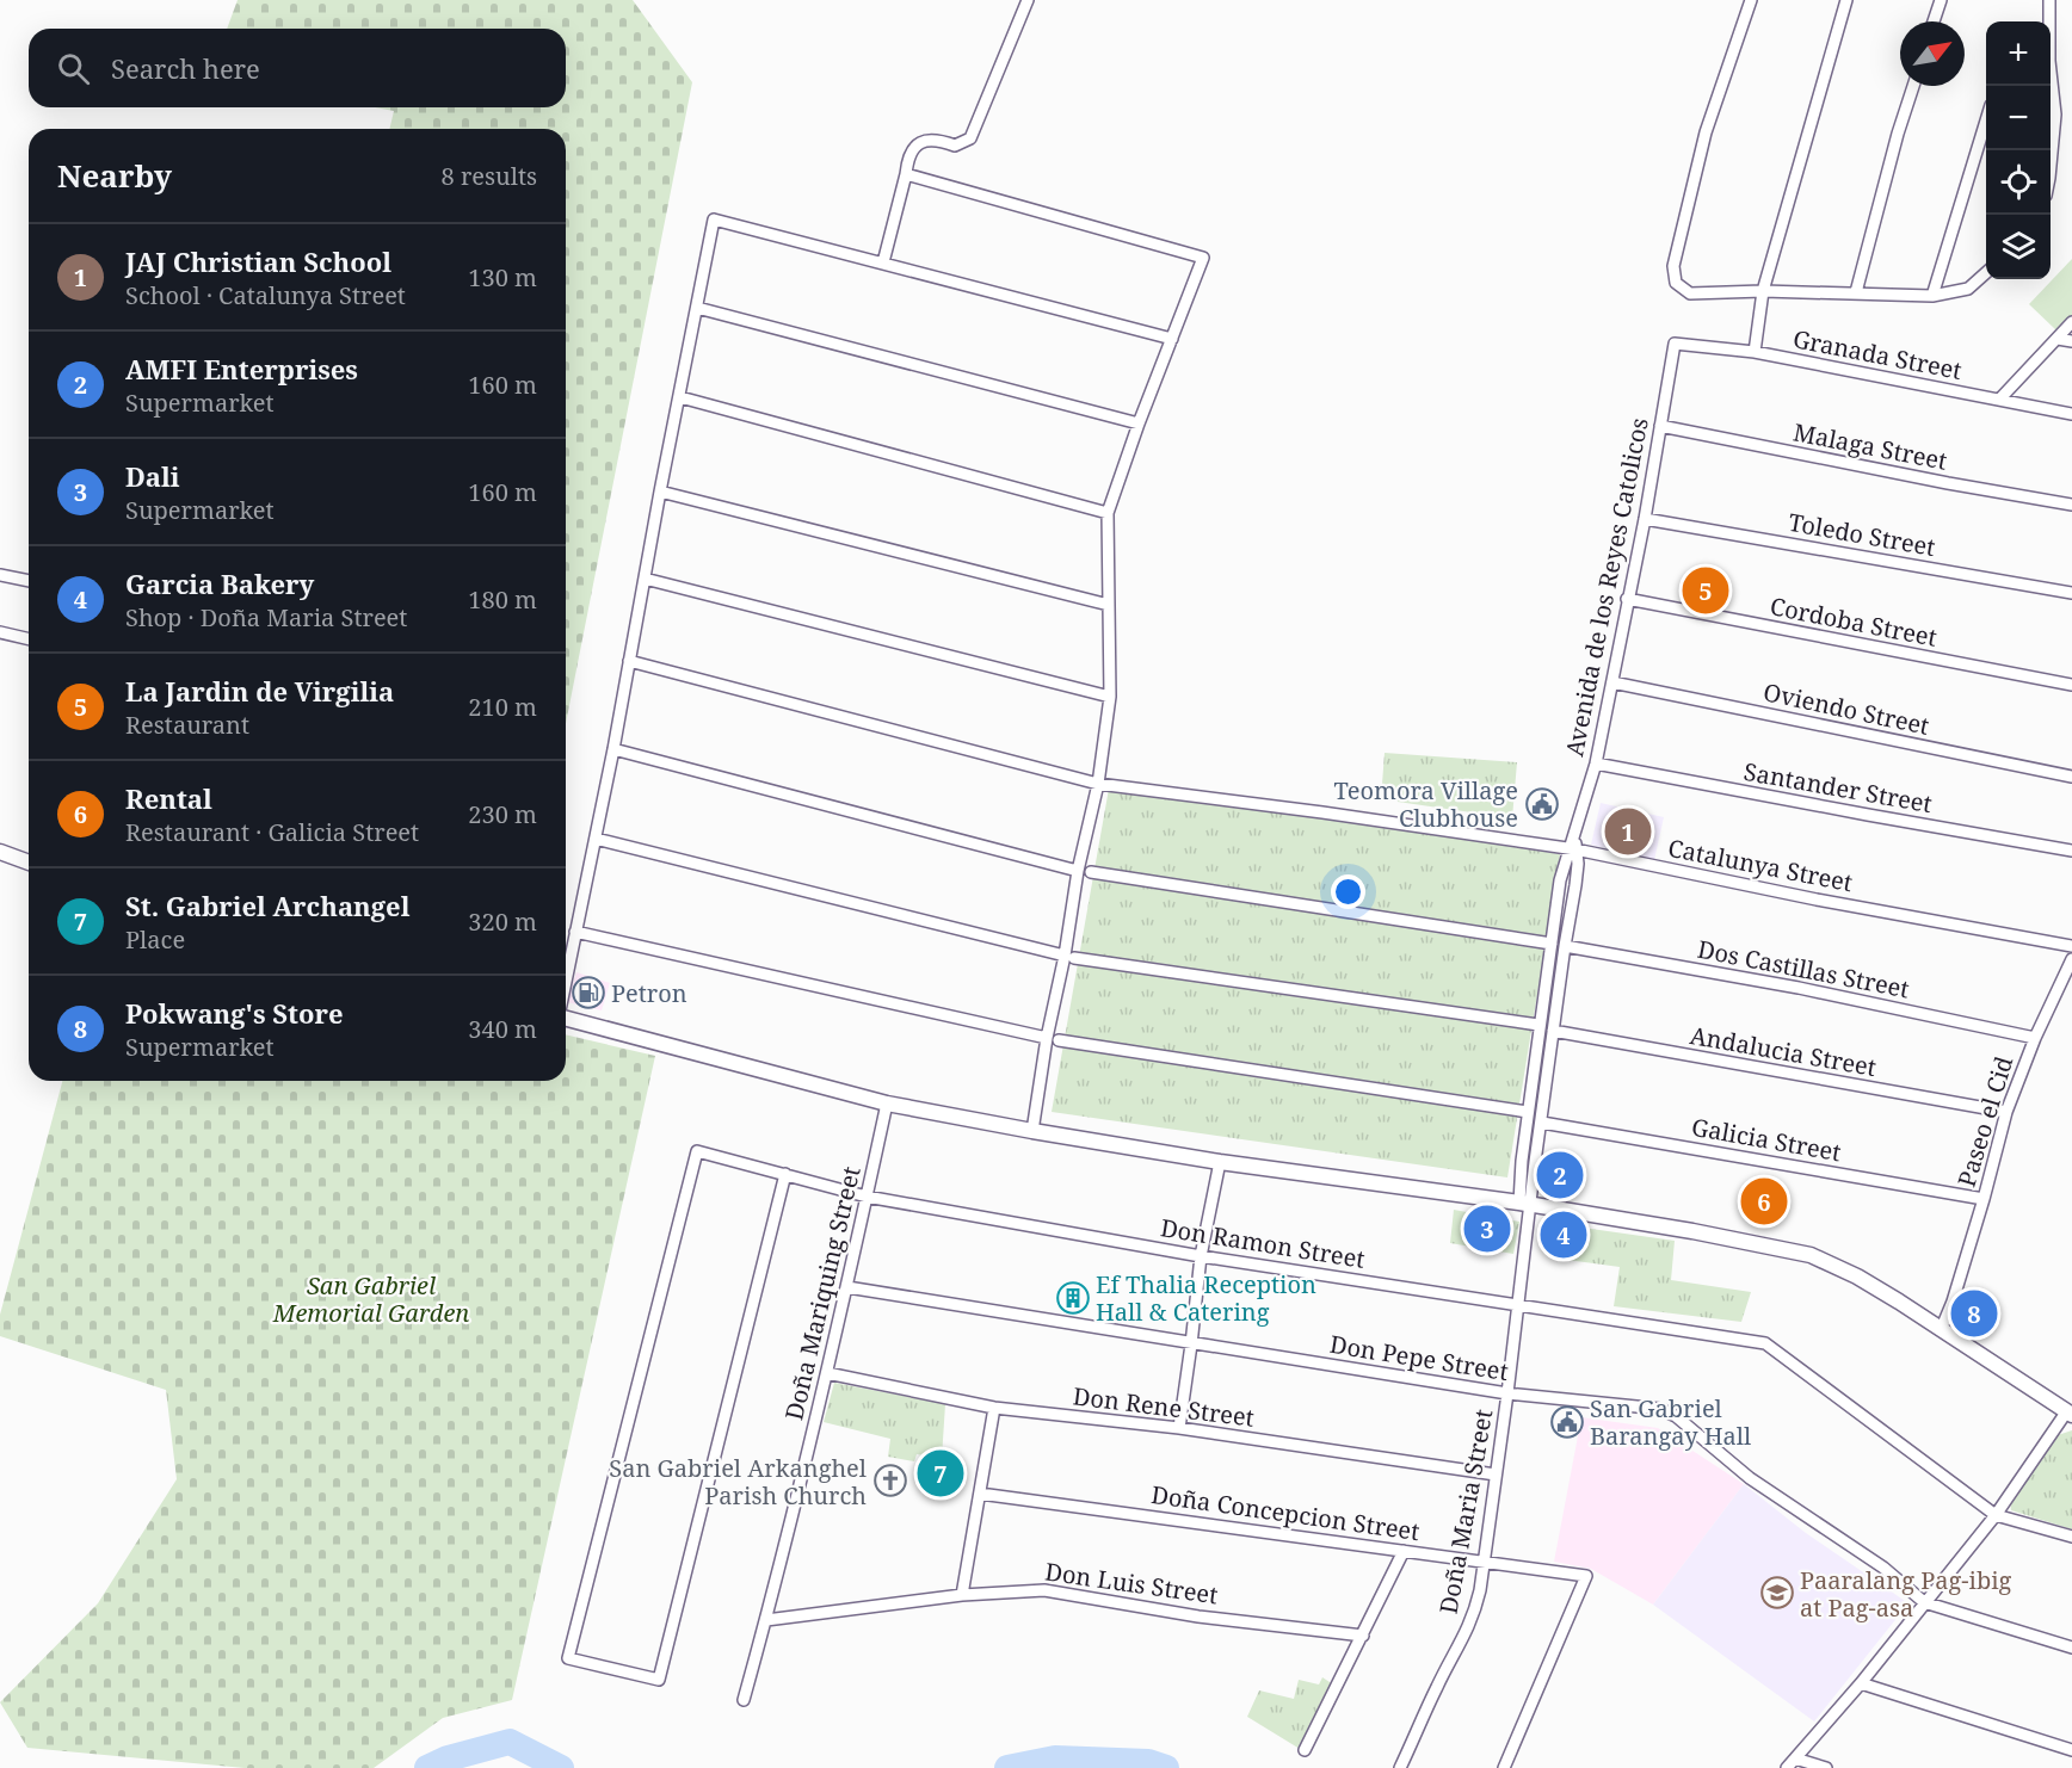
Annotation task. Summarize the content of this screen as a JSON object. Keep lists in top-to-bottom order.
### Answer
{
  "streets": {
    "street": [
      "Granada Street",
      "Malaga Street",
      "Toledo Street",
      "Avenida de los Reyes Catolicos",
      "Cordoba Street",
      "Oviendo Street",
      "Santander Street",
      "Catalunya Street",
      "Dos Castillas Street",
      "Andalucia Street",
      "Paseo el Cid",
      "Galicia Street",
      "Don Ramon Street",
      "Doña Mariquing Street",
      "Don Pepe Street",
      "Don Rene Street",
      "Doña Maria Street",
      "Doña Concepcion Street",
      "Don Luis Street"
    ]
  },
  "crossings": [
    ["Granada Street", "Avenida de los Reyes Catolicos"],
    ["Malaga Street", "Avenida de los Reyes Catolicos"],
    ["Toledo Street", "Avenida de los Reyes Catolicos"],
    ["Avenida de los Reyes Catolicos", "Cordoba Street"],
    ["Avenida de los Reyes Catolicos", "Oviendo Street"],
    ["Avenida de los Reyes Catolicos", "Santander Street"],
    ["Avenida de los Reyes Catolicos", "Catalunya Street"],
    ["Avenida de los Reyes Catolicos", "Dos Castillas Street"],
    ["Avenida de los Reyes Catolicos", "Andalucia Street"],
    ["Avenida de los Reyes Catolicos", "Galicia Street"],
    ["Avenida de los Reyes Catolicos", "Doña Maria Street"],
    ["Dos Castillas Street", "Paseo el Cid"],
    ["Andalucia Street", "Paseo el Cid"],
    ["Paseo el Cid", "Galicia Street"],
    ["Don Ramon Street", "Doña Mariquing Street"],
    ["Don Ramon Street", "Doña Maria Street"],
    ["Doña Mariquing Street", "Don Pepe Street"],
    ["Doña Mariquing Street", "Don Rene Street"],
    ["Doña Mariquing Street", "Don Luis Street"],
    ["Don Pepe Street", "Doña Maria Street"],
    ["Don Rene Street", "Doña Maria Street"],
    ["Doña Maria Street", "Doña Concepcion Street"]
  ],
  "parks": ["San Gabriel Memorial Garden"],
  "places": {
    "public building": ["Teomora Village Clubhouse", "San Gabriel Barangay Hall"],
    "fuel station": ["Petron"],
    "building": ["Ef Thalia Reception Hall & Catering"],
    "church": ["San Gabriel Arkanghel Parish Church"],
    "school or university": ["Paaralang Pag-ibig at Pag-asa"]
  },
  "north": "top right",
  "page": {
    "map_buttons": ["+", "−"],
    "search": "Search here",
    "heading": ["Nearby", "8 results"],
    "list": [
      {
        "mark": "1",
        "name": "JAJ Christian School",
        "note": "School · Catalunya Street",
        "value": "130 m"
      },
      {
        "mark": "2",
        "name": "AMFI Enterprises",
        "note": "Supermarket",
        "value": "160 m"
      },
      {
        "mark": "3",
        "name": "Dali",
        "note": "Supermarket",
        "value": "160 m"
      },
      {
        "mark": "4",
        "name": "Garcia Bakery",
        "note": "Shop · Doña Maria Street",
        "value": "180 m"
      },
      {
        "mark": "5",
        "name": "La Jardin de Virgilia",
        "note": "Restaurant",
        "value": "210 m"
      },
      {
        "mark": "6",
        "name": "Rental",
        "note": "Restaurant · Galicia Street",
        "value": "230 m"
      },
      {
        "mark": "7",
        "name": "St. Gabriel Archangel",
        "note": "Place",
        "value": "320 m"
      },
      {
        "mark": "8",
        "name": "Pokwang's Store",
        "note": "Supermarket",
        "value": "340 m"
      }
    ],
    "pins": [
      "5",
      "1",
      "2",
      "6",
      "3",
      "4",
      "8",
      "7"
    ]
  }
}
